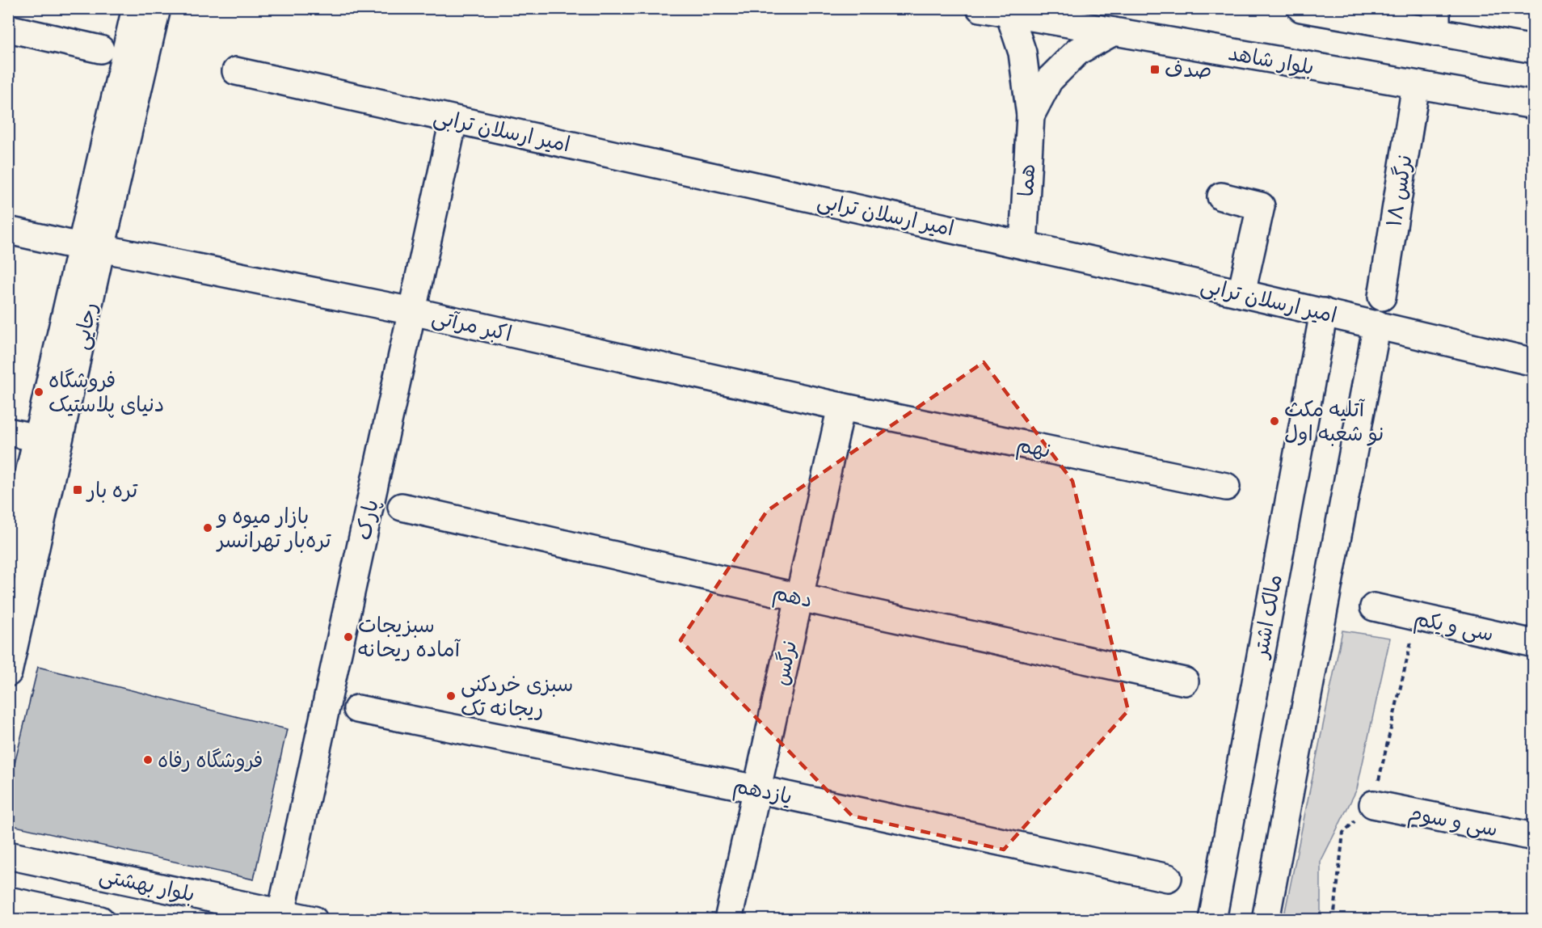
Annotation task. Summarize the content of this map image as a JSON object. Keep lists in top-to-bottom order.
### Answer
{
  "streets": {
    "street": [
      "بلوار شاهد",
      "امیر ارسلان ترابی",
      "هما",
      "نرگس ۱۸",
      "اکبر مرآتی",
      "رجایی",
      "نهم",
      "پارک",
      "دهم",
      "مالک اشتر",
      "سی و یکم",
      "نرگس",
      "یازدهم",
      "سی و سوم",
      "بلوار بهشتی"
    ]
  },
  "crossings": [
    ["بلوار شاهد", "نرگس ۱۸"],
    ["امیر ارسلان ترابی", "هما"],
    ["امیر ارسلان ترابی", "پارک"],
    ["امیر ارسلان ترابی", "مالک اشتر"],
    ["اکبر مرآتی", "رجایی"],
    ["اکبر مرآتی", "نهم"],
    ["اکبر مرآتی", "پارک"],
    ["اکبر مرآتی", "نرگس"],
    ["نهم", "نرگس"],
    ["پارک", "بلوار بهشتی"],
    ["دهم", "نرگس"],
    ["نرگس", "یازدهم"]
  ],
  "places": {
    "transit": ["صدف", "تره بار"],
    "other": [
      "فروشگاه دنیای پلاستیک",
      "آتلیه مکث نو شعبه اول",
      "بازار میوه و تره‌بار تهرانسر",
      "سبزیجات آماده ریحانه",
      "سبزی خردکنی ریجانه تک",
      "فروشگاه رفاه"
    ]
  }
}
